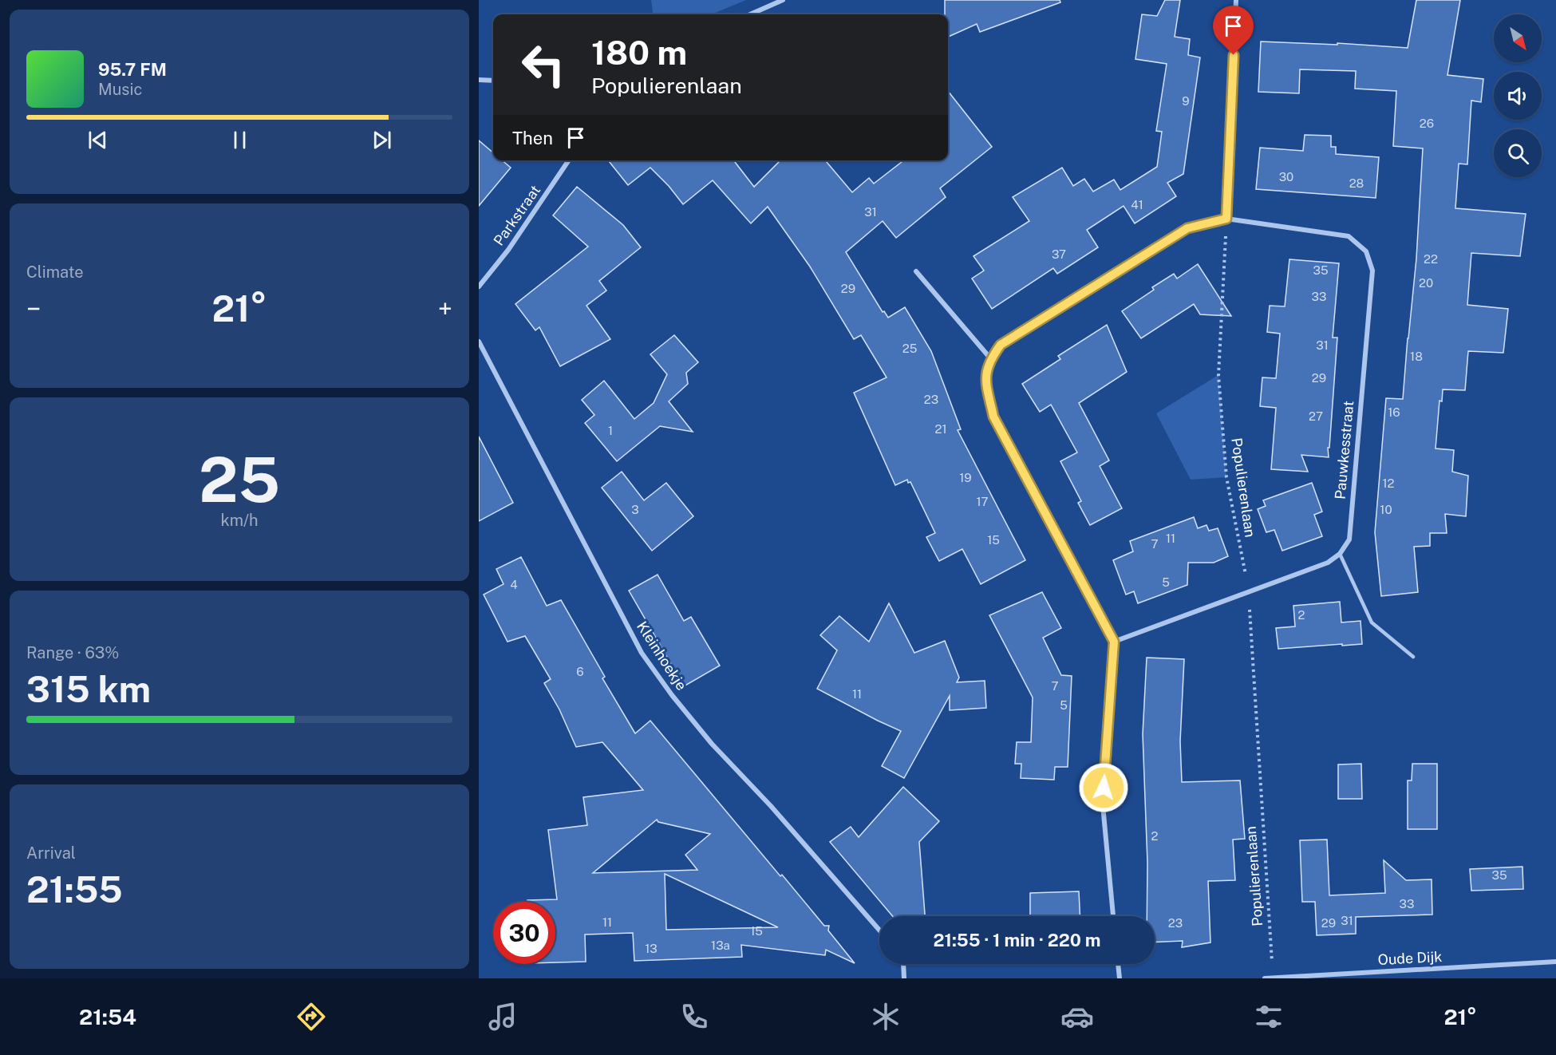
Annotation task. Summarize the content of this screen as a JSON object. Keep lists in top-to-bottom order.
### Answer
{
  "streets": {
    "street": [
      "Parkstraat",
      "Pauwkesstraat",
      "Kleinhoekje",
      "Oude Dijk"
    ],
    "path": ["Populierenlaan"]
  },
  "crossings": [
    ["Pauwkesstraat", "Populierenlaan"],
    ["Populierenlaan", "Oude Dijk"]
  ],
  "house_numbers": [
    "9",
    "26",
    "30",
    "28",
    "41",
    "31",
    "37",
    "22",
    "35",
    "20",
    "29",
    "33",
    "31",
    "25",
    "18",
    "29",
    "23",
    "16",
    "27",
    "21",
    "1",
    "19",
    "12",
    "17",
    "3",
    "10",
    "11",
    "15",
    "7",
    "5",
    "4",
    "2",
    "6",
    "7",
    "11",
    "5",
    "2",
    "35",
    "33",
    "31",
    "11",
    "23",
    "29",
    "15",
    "13a",
    "13"
  ],
  "north": "bottom right",
  "page": {
    "turn": ["180 m", "Populierenlaan"],
    "song": ["95.7 FM", "Music"],
    "then": "Then",
    "tile": [
      "Climate",
      ["25", "km/h"],
      ["Range · 63%", "315 km"],
      ["Arrival", "21:55"]
    ],
    "heat": ["−", "21°", "+"],
    "limit": "30",
    "trip": "21:55 · 1 min · 220 m",
    "tabs": ["21:54", "21°"]
  }
}
